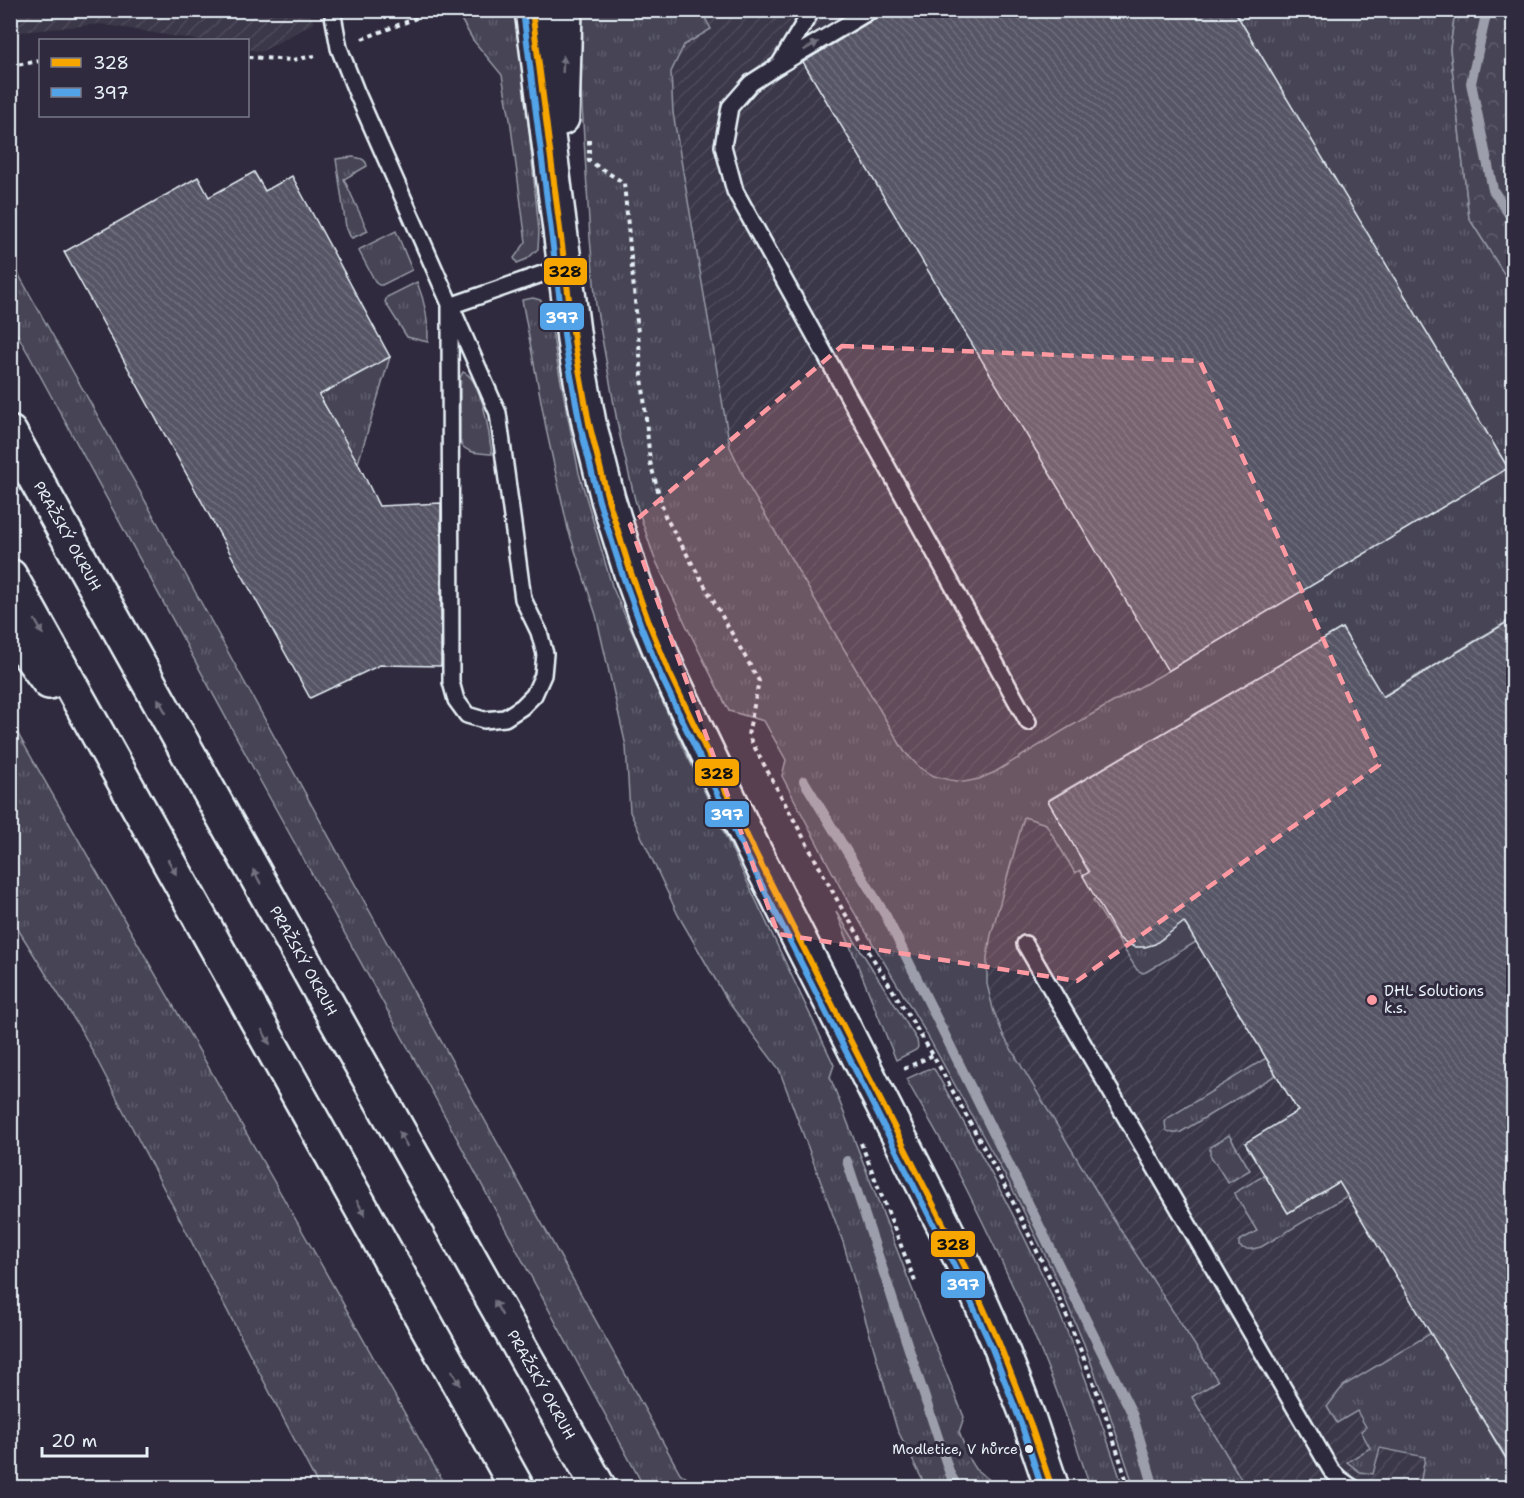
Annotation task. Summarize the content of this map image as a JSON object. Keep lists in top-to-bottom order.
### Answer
{
  "streets": {
    "main road": ["PRAŽSKÝ OKRUH"]
  },
  "places": ["DHL Solutions k.s.", "Modletice, V hůrce"],
  "lines": ["transit line 328", "transit line 397"],
  "legend": ["328", "397"],
  "scale_bar": "20 m"
}
